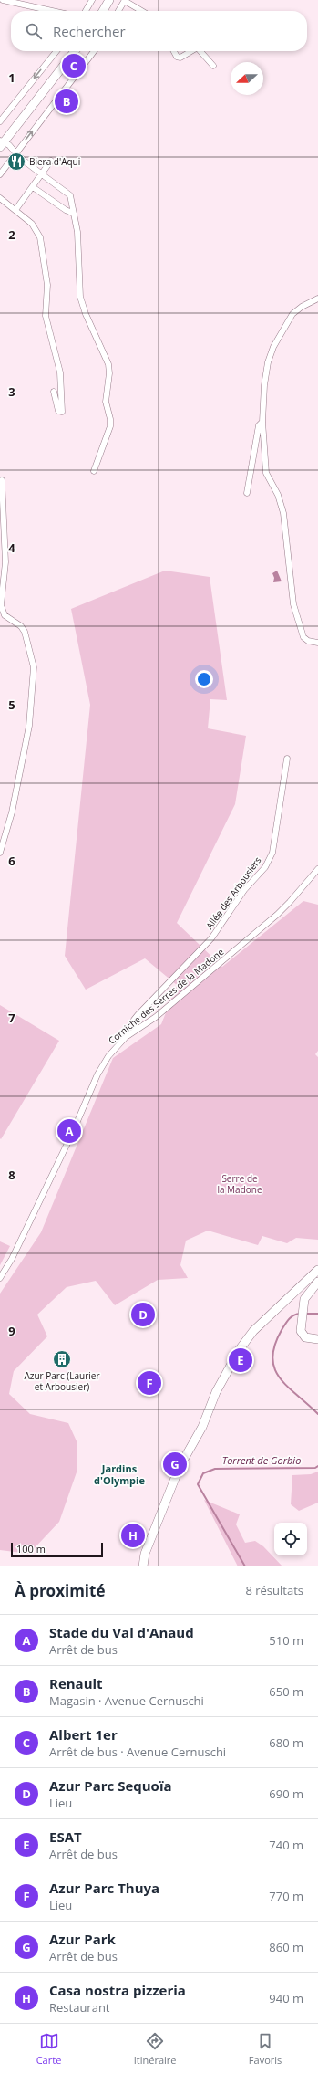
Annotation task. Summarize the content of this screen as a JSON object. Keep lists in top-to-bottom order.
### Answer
{
  "streets": {
    "street": ["Allée des Arbousiers", "Corniche des Serres de la Madone"]
  },
  "crossings": [
    ["Allée des Arbousiers", "Corniche des Serres de la Madone"]
  ],
  "districts": ["Jardins d'Olympie"],
  "water": ["Torrent de Gorbio"],
  "parks": ["Serre de la Madone"],
  "places": {
    "restaurant": ["Biera d'Aqui"],
    "building": ["Azur Parc (Laurier et Arbousier)"]
  },
  "scale_bar": "100 m",
  "north": "left",
  "page": {
    "search": "Rechercher",
    "pins": [
      "C",
      "B",
      "A",
      "D",
      "E",
      "F",
      "G",
      "H"
    ],
    "scale": "100 m",
    "heading": ["À proximité", "8 résultats"],
    "list": [
      {
        "mark": "A",
        "name": "Stade du Val d'Anaud",
        "note": "Arrêt de bus",
        "value": "510 m"
      },
      {
        "mark": "B",
        "name": "Renault",
        "note": "Magasin · Avenue Cernuschi",
        "value": "650 m"
      },
      {
        "mark": "C",
        "name": "Albert 1er",
        "note": "Arrêt de bus · Avenue Cernuschi",
        "value": "680 m"
      },
      {
        "mark": "D",
        "name": "Azur Parc Sequoïa",
        "note": "Lieu",
        "value": "690 m"
      },
      {
        "mark": "E",
        "name": "ESAT",
        "note": "Arrêt de bus",
        "value": "740 m"
      },
      {
        "mark": "F",
        "name": "Azur Parc Thuya",
        "note": "Lieu",
        "value": "770 m"
      },
      {
        "mark": "G",
        "name": "Azur Park",
        "note": "Arrêt de bus",
        "value": "860 m"
      },
      {
        "mark": "H",
        "name": "Casa nostra pizzeria",
        "note": "Restaurant",
        "value": "940 m"
      }
    ],
    "nav": ["Carte", "Itinéraire", "Favoris"]
  },
  "grid": {
    "rows": [
      "1",
      "2",
      "3",
      "4",
      "5",
      "6",
      "7",
      "8",
      "9"
    ]
  }
}
